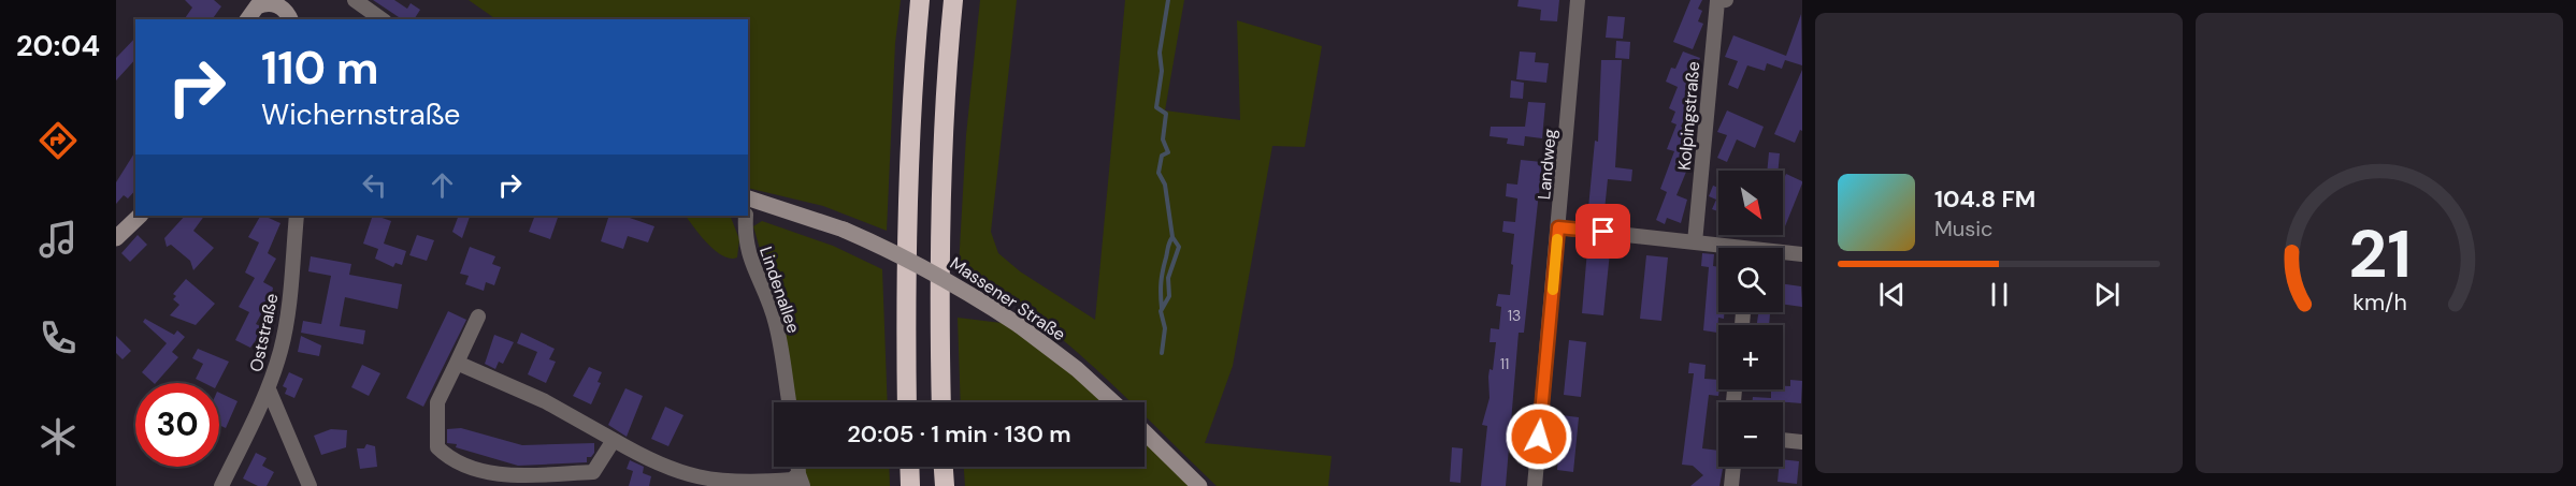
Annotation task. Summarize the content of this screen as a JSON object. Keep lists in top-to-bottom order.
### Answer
{
  "streets": {
    "main road": ["Massener Straße"],
    "street": [
      "Kolpingstraße",
      "Landweg",
      "Lindenallee",
      "Oststraße"
    ]
  },
  "house_numbers": ["13", "11"],
  "north": "bottom right",
  "page": {
    "tabs": "20:04",
    "turn": ["110 m", "Wichernstraße"],
    "map_buttons": ["+", "−"],
    "song": ["104.8 FM", "Music"],
    "limit": "30",
    "trip": "20:05 · 1 min · 130 m",
    "gauge": ["21", "km/h"]
  }
}
